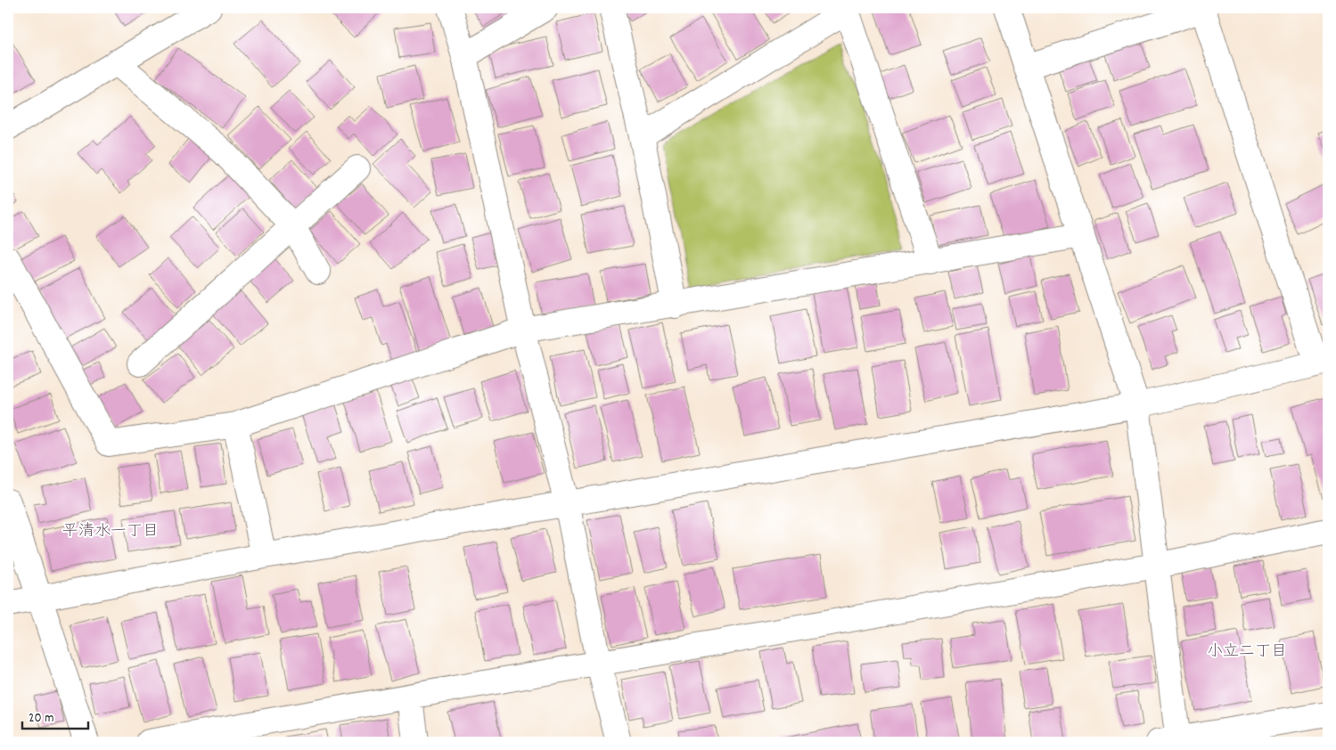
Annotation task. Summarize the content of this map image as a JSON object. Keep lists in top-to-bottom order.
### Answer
{
  "districts": ["平清水一丁目", "小立二丁目"],
  "scale_bar": "20 m"
}
